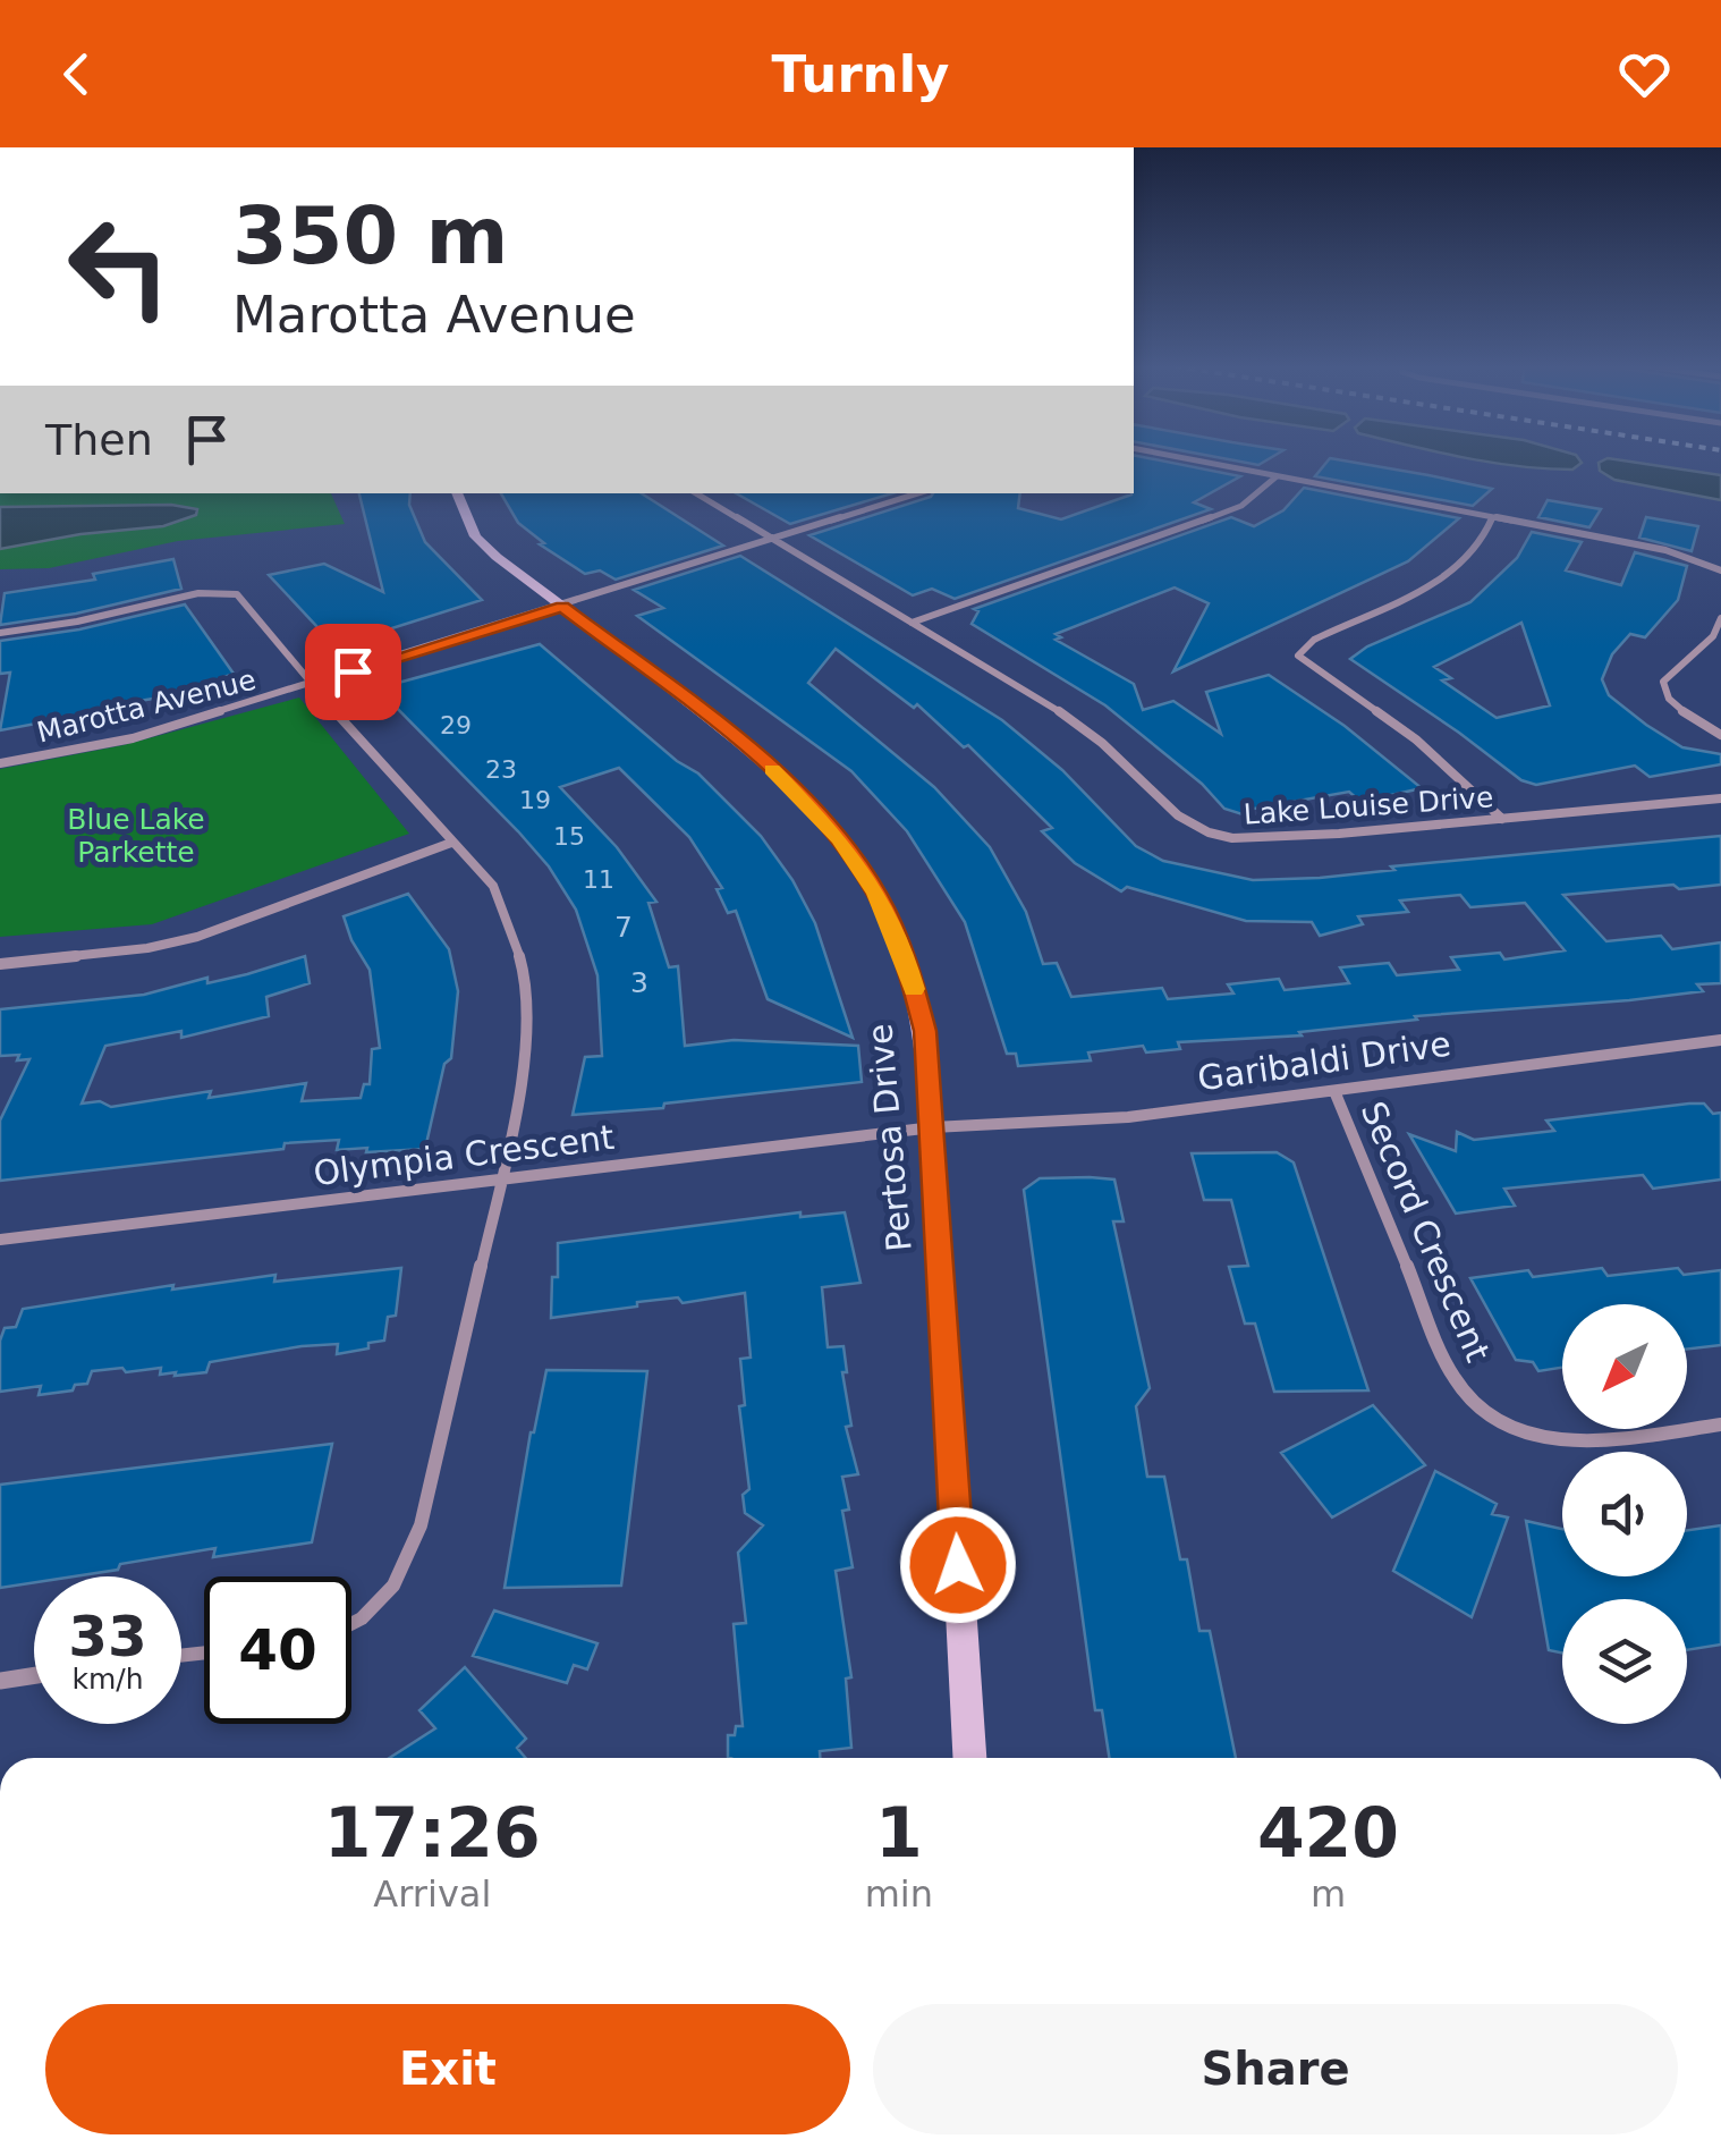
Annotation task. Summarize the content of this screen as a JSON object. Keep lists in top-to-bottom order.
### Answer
{
  "streets": {
    "street": [
      "Marotta Avenue",
      "Lake Louise Drive",
      "Garibaldi Drive",
      "Pertosa Drive",
      "Olympia Crescent",
      "Secord Crescent"
    ]
  },
  "crossings": [
    ["Marotta Avenue", "Lake Louise Drive"],
    ["Marotta Avenue", "Pertosa Drive"],
    ["Garibaldi Drive", "Pertosa Drive"],
    ["Garibaldi Drive", "Olympia Crescent"],
    ["Garibaldi Drive", "Secord Crescent"],
    ["Pertosa Drive", "Olympia Crescent"]
  ],
  "parks": ["Blue Lake Parkette"],
  "house_numbers": [
    "29",
    "23",
    "19",
    "15",
    "11",
    "7",
    "3"
  ],
  "north": "bottom left",
  "page": {
    "header": "Turnly",
    "turn": ["350 m", "Marotta Avenue"],
    "then": "Then",
    "speed": "33 km/h",
    "limit": "40",
    "eta": [
      "17:26",
      "Arrival",
      "1",
      "min",
      "420",
      "m"
    ],
    "buttons": ["Exit", "Share"]
  }
}
